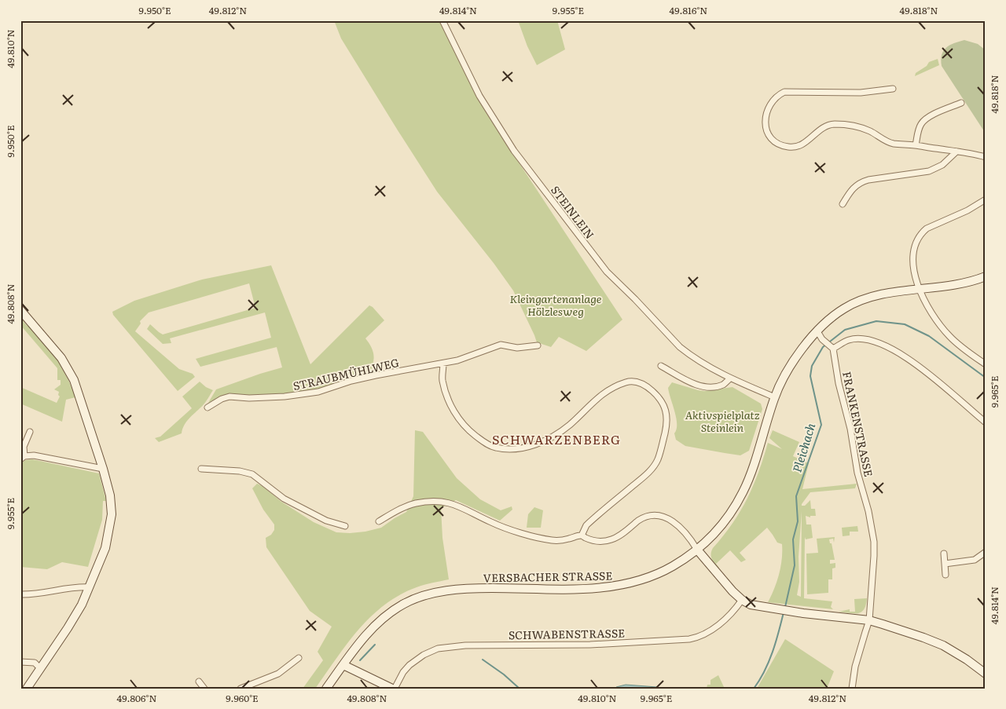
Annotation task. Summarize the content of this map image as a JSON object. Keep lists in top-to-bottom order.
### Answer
{
  "streets": {
    "main road": ["VERSBACHER STRASSE"],
    "street": [
      "STEINLEIN",
      "STRAUBMÜHLWEG",
      "FRANKENSTRASSE",
      "SCHWABENSTRASSE"
    ]
  },
  "crossings": [
    ["STEINLEIN", "VERSBACHER STRASSE"]
  ],
  "districts": ["SCHWARZENBERG"],
  "water": ["Pleichach"],
  "parks": ["Kleingartenanlage Hölzlesweg", "Aktivspielplatz Steinlein"],
  "coordinates": [
    "9.950°E",
    "49.812°N",
    "49.814°N",
    "9.955°E",
    "49.816°N",
    "49.818°N",
    "49.810°N",
    "49.808°N",
    "9.965°E",
    "49.806°N",
    "9.960°E"
  ]
}
